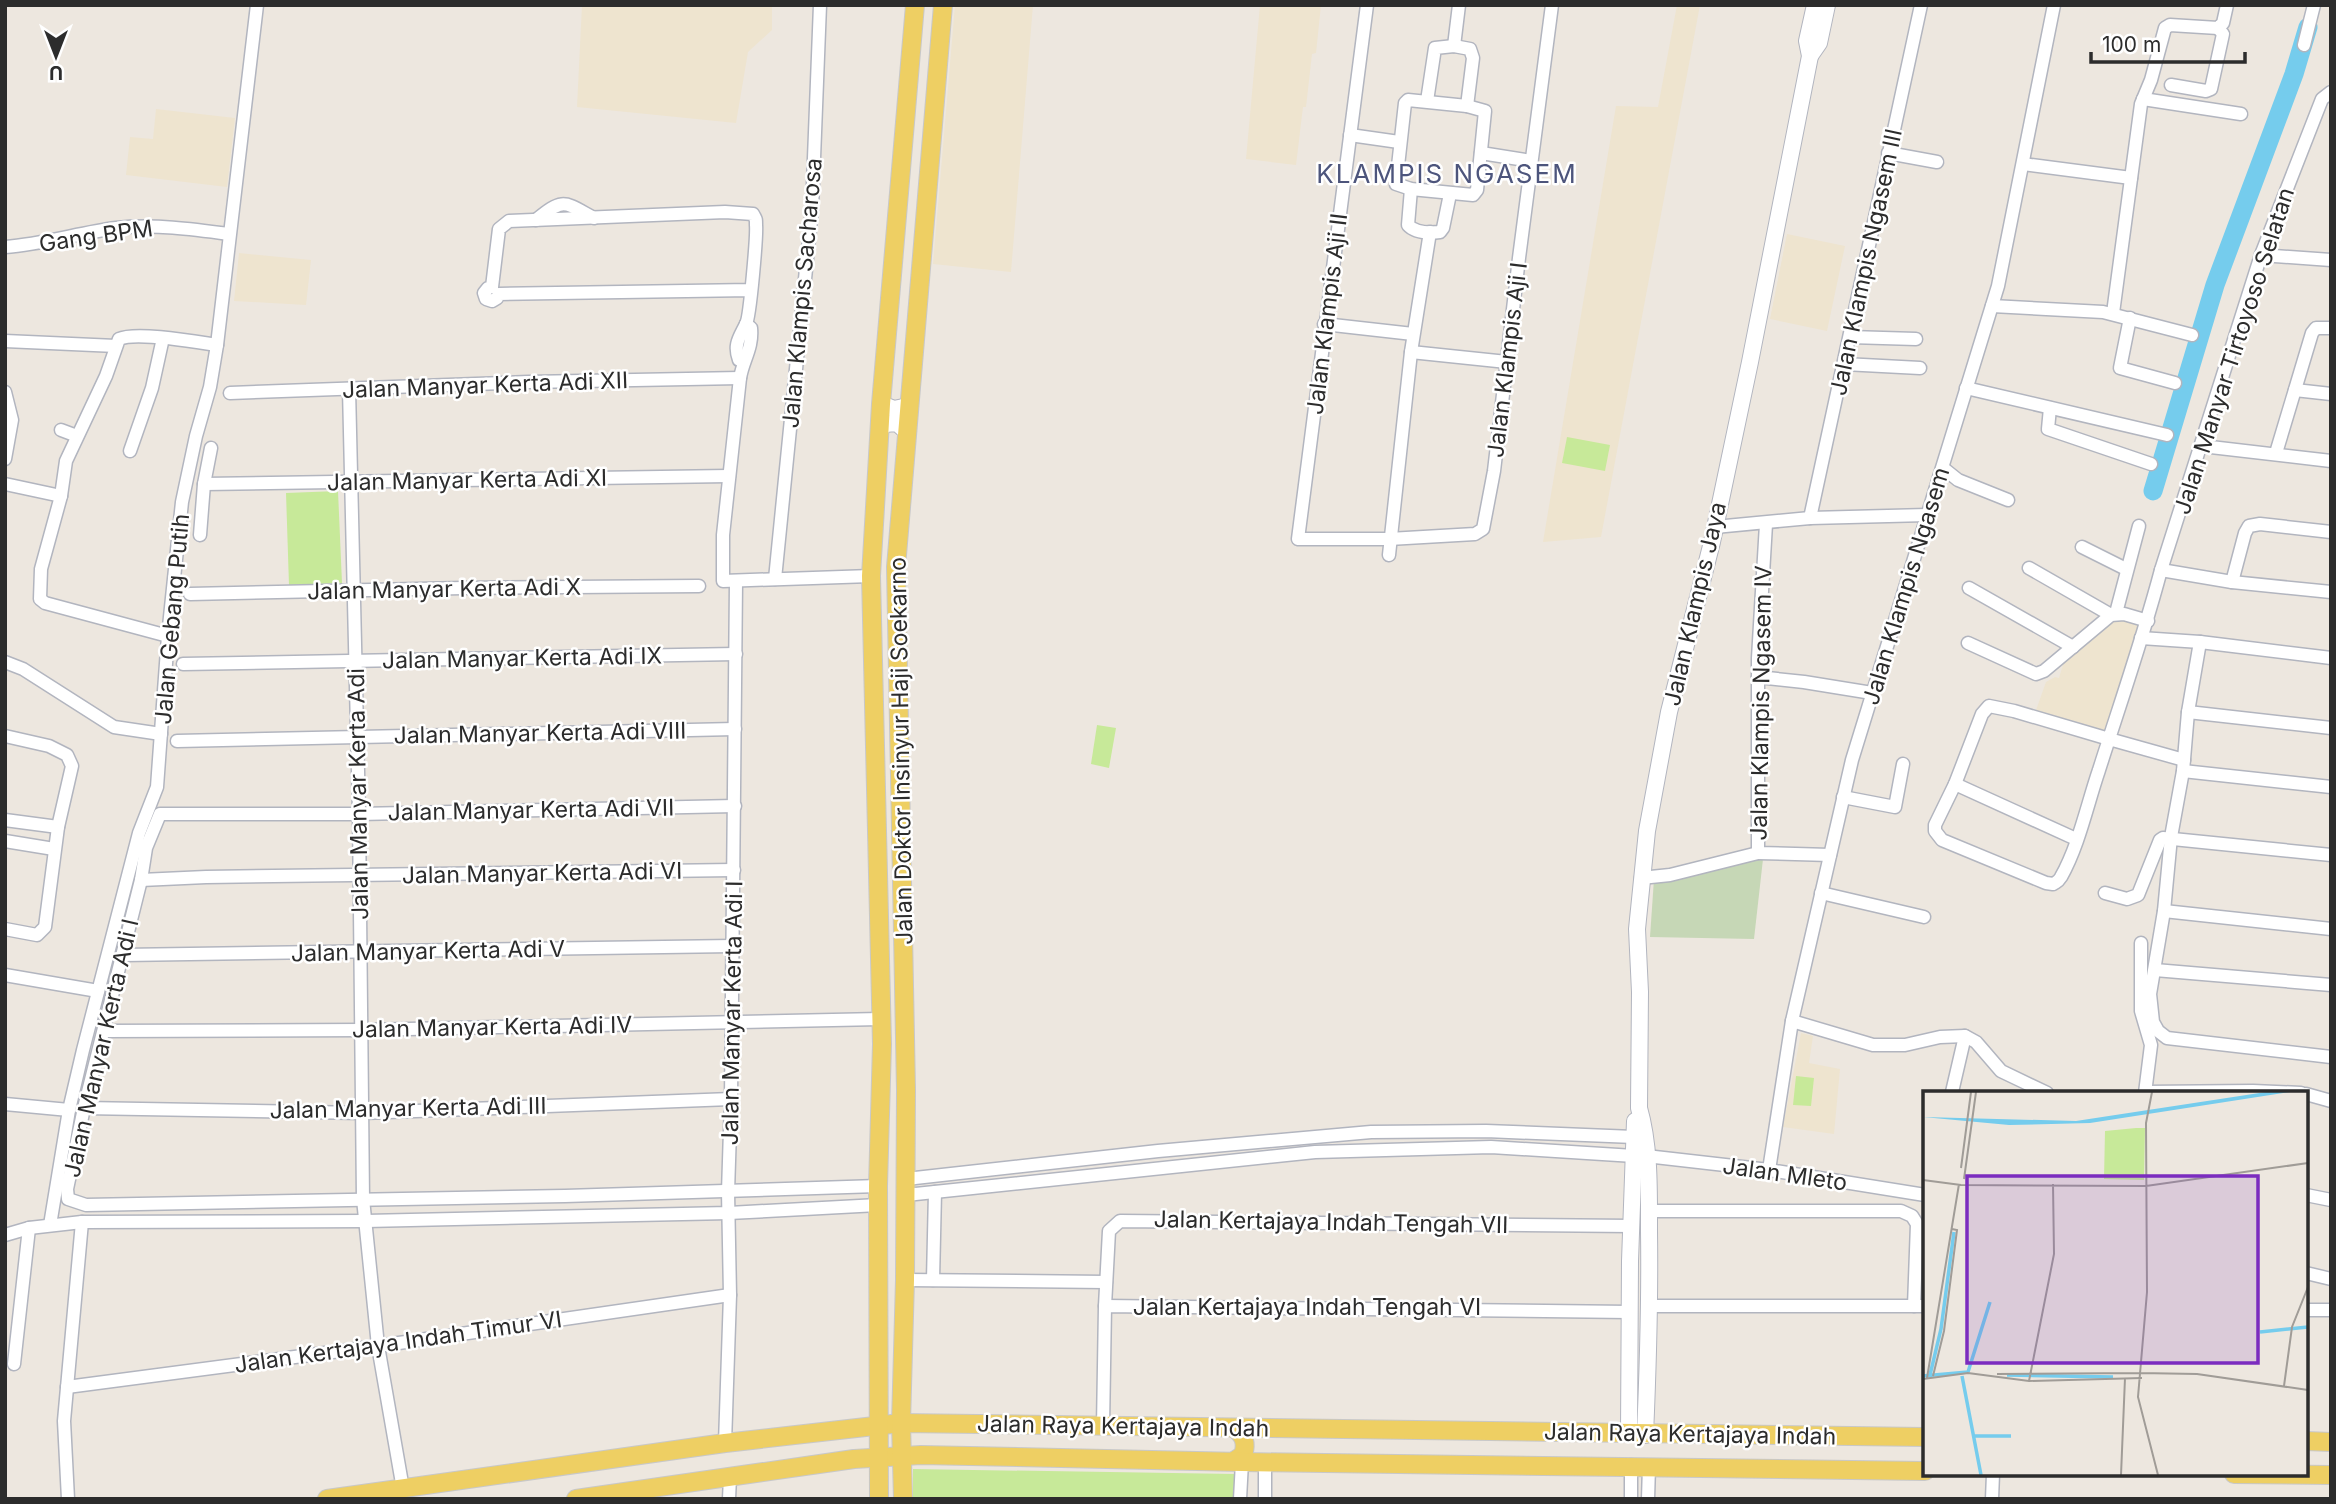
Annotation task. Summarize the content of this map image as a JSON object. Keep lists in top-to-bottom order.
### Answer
{
  "streets": {
    "main road": ["Jalan Klampis Jaya", "Jalan Doktor Insinyur Haji Soekarno", "Jalan Raya Kertajaya Indah"],
    "street": [
      "Gang BPM",
      "Jalan Klampis Ngasem III",
      "Jalan Klampis Sacharosa",
      "Jalan Klampis Aji II",
      "Jalan Manyar Tirtoyoso Selatan",
      "Jalan Klampis Aji I",
      "Jalan Manyar Kerta Adi XII",
      "Jalan Manyar Kerta Adi XI",
      "Jalan Klampis Ngasem",
      "Jalan Manyar Kerta Adi X",
      "Jalan Gebang Putih",
      "Jalan Manyar Kerta Adi IX",
      "Jalan Klampis Ngasem IV",
      "Jalan Manyar Kerta Adi VIII",
      "Jalan Manyar Kerta Adi",
      "Jalan Manyar Kerta Adi VII",
      "Jalan Manyar Kerta Adi VI",
      "Jalan Manyar Kerta Adi V",
      "Jalan Manyar Kerta Adi I",
      "Jalan Manyar Kerta Adi IV",
      "Jalan Manyar Kerta Adi III",
      "Jalan Mleto",
      "Jalan Kertajaya Indah Tengah VII",
      "Jalan Kertajaya Indah Tengah VI",
      "Jalan Kertajaya Indah Timur VI"
    ]
  },
  "crossings": [
    ["Gang BPM", "Jalan Gebang Putih"],
    ["Jalan Klampis Aji II", "Jalan Klampis Aji I"],
    ["Jalan Manyar Kerta Adi XII", "Jalan Manyar Kerta Adi"],
    ["Jalan Manyar Kerta Adi XI", "Jalan Manyar Kerta Adi"],
    ["Jalan Klampis Ngasem", "Jalan Klampis Ngasem IV"],
    ["Jalan Klampis Ngasem", "Jalan Mleto"],
    ["Jalan Manyar Kerta Adi X", "Jalan Manyar Kerta Adi"],
    ["Jalan Klampis Jaya", "Jalan Mleto"],
    ["Jalan Manyar Kerta Adi IX", "Jalan Manyar Kerta Adi"],
    ["Jalan Manyar Kerta Adi IX", "Jalan Manyar Kerta Adi I"],
    ["Jalan Manyar Kerta Adi VIII", "Jalan Manyar Kerta Adi"],
    ["Jalan Manyar Kerta Adi VIII", "Jalan Manyar Kerta Adi I"],
    ["Jalan Doktor Insinyur Haji Soekarno", "Jalan Manyar Kerta Adi IV"],
    ["Jalan Doktor Insinyur Haji Soekarno", "Jalan Raya Kertajaya Indah"],
    ["Jalan Manyar Kerta Adi", "Jalan Manyar Kerta Adi VII"],
    ["Jalan Manyar Kerta Adi", "Jalan Manyar Kerta Adi VI"],
    ["Jalan Manyar Kerta Adi", "Jalan Manyar Kerta Adi V"],
    ["Jalan Manyar Kerta Adi", "Jalan Manyar Kerta Adi I"],
    ["Jalan Manyar Kerta Adi", "Jalan Manyar Kerta Adi IV"],
    ["Jalan Manyar Kerta Adi", "Jalan Manyar Kerta Adi III"],
    ["Jalan Manyar Kerta Adi", "Jalan Kertajaya Indah Timur VI"],
    ["Jalan Manyar Kerta Adi", "Jalan Raya Kertajaya Indah"],
    ["Jalan Manyar Kerta Adi VII", "Jalan Manyar Kerta Adi I"],
    ["Jalan Manyar Kerta Adi VI", "Jalan Manyar Kerta Adi I"],
    ["Jalan Manyar Kerta Adi V", "Jalan Manyar Kerta Adi I"],
    ["Jalan Manyar Kerta Adi I", "Jalan Manyar Kerta Adi IV"],
    ["Jalan Manyar Kerta Adi I", "Jalan Manyar Kerta Adi III"],
    ["Jalan Manyar Kerta Adi I", "Jalan Kertajaya Indah Timur VI"],
    ["Jalan Manyar Kerta Adi I", "Jalan Raya Kertajaya Indah"],
    ["Jalan Kertajaya Indah Tengah VII", "Jalan Kertajaya Indah Tengah VI"],
    ["Jalan Kertajaya Indah Tengah VI", "Jalan Raya Kertajaya Indah"]
  ],
  "districts": ["KLAMPIS NGASEM"],
  "scale_bar": "100 m",
  "north": "bottom"
}
